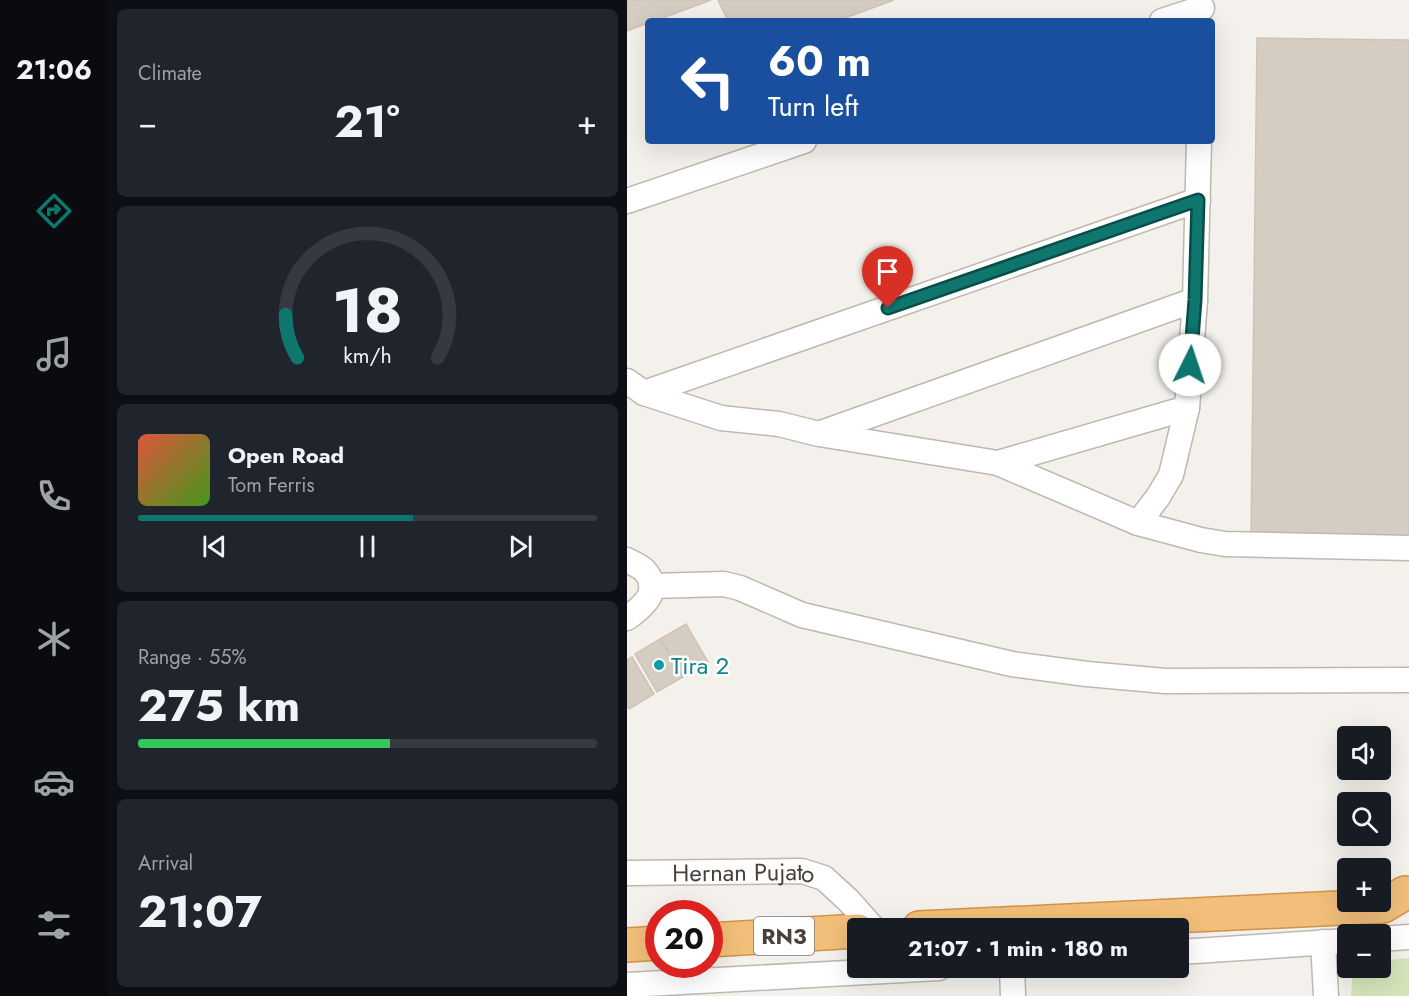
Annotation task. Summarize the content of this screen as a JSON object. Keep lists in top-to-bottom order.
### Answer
{
  "streets": {
    "highway": ["RN3"],
    "street": ["Hernan Pujato"]
  },
  "places": ["Tira 2"],
  "page": {
    "tabs": "21:06",
    "tile": [
      "Climate",
      ["Range · 55%", "275 km"],
      ["Arrival", "21:07"]
    ],
    "turn": ["60 m", "Turn left"],
    "heat": ["−", "21°", "+"],
    "song": ["Open Road", "Tom Ferris"],
    "map_buttons": ["+", "−"],
    "limit": "20",
    "trip": "21:07 · 1 min · 180 m",
    "gauge": ["18", "km/h"]
  }
}
